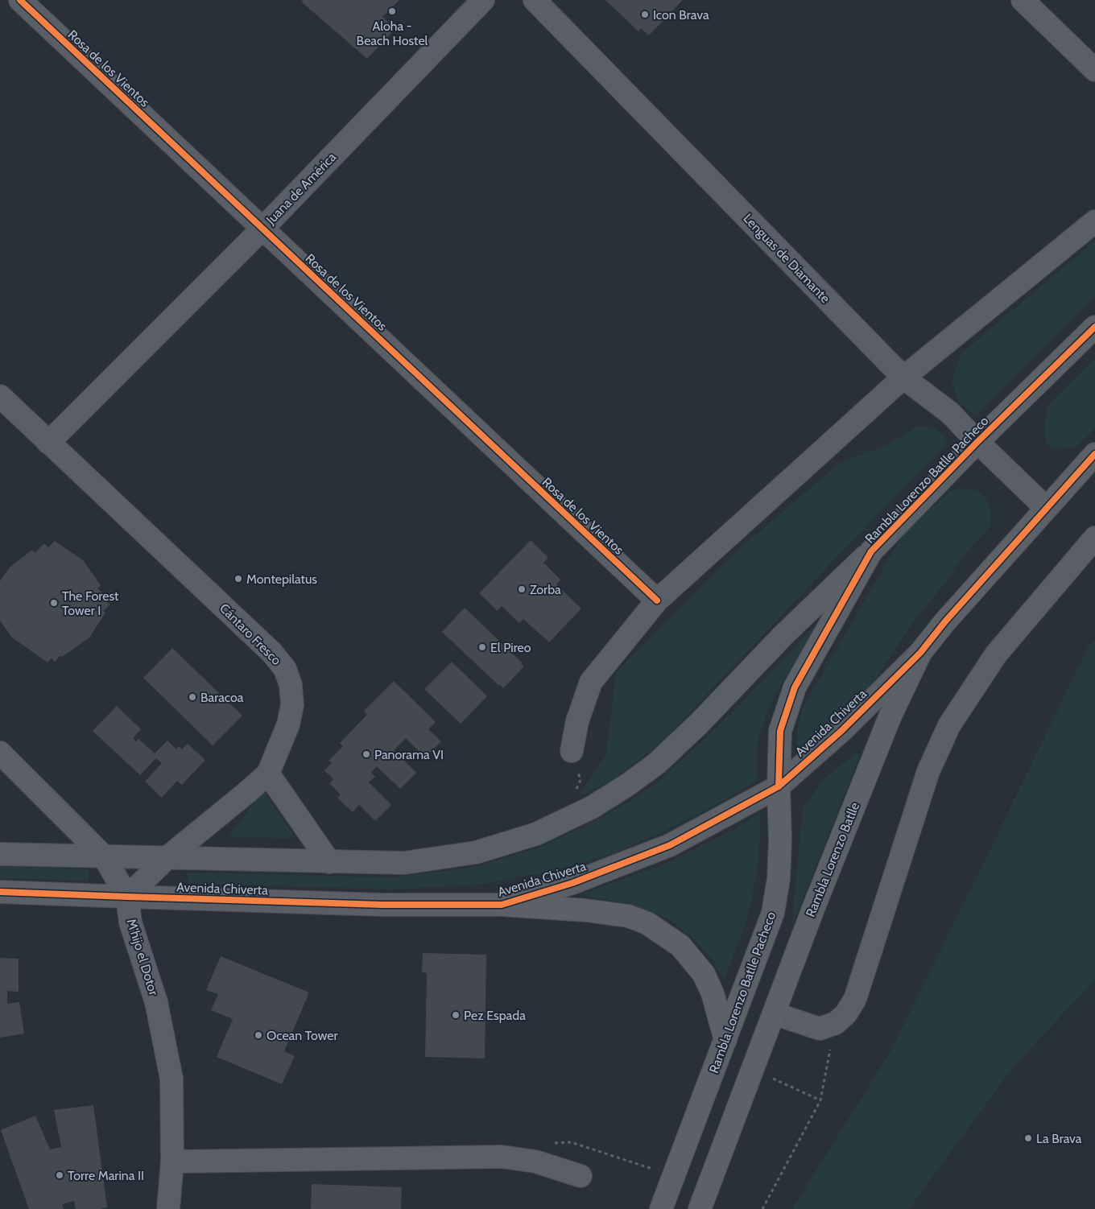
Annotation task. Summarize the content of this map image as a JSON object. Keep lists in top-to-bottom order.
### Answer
{
  "streets": {
    "main road": ["Rambla Lorenzo Batlle Pacheco", "Rambla Lorenzo Batlle"],
    "street": [
      "Rosa de los Vientos",
      "Juana de América",
      "Lenguas de Diamante",
      "Cántaro Fresco",
      "Avenida Chiverta",
      "M'hijo el Dotor"
    ]
  },
  "crossings": [
    ["Rosa de los Vientos", "Juana de América"],
    ["Juana de América", "Cántaro Fresco"],
    ["Lenguas de Diamante", "Rambla Lorenzo Batlle Pacheco"],
    ["Rambla Lorenzo Batlle Pacheco", "Avenida Chiverta"],
    ["Cántaro Fresco", "Avenida Chiverta"],
    ["Cántaro Fresco", "M'hijo el Dotor"],
    ["Avenida Chiverta", "Rambla Lorenzo Batlle"],
    ["Avenida Chiverta", "M'hijo el Dotor"]
  ],
  "places": [
    "Aloha - Beach Hostel",
    "Icon Brava",
    "Montepilatus",
    "Zorba",
    "The Forest Tower I",
    "El Pireo",
    "Baracoa",
    "Panorama VI",
    "Pez Espada",
    "Ocean Tower",
    "La Brava",
    "Torre Marina II"
  ]
}
